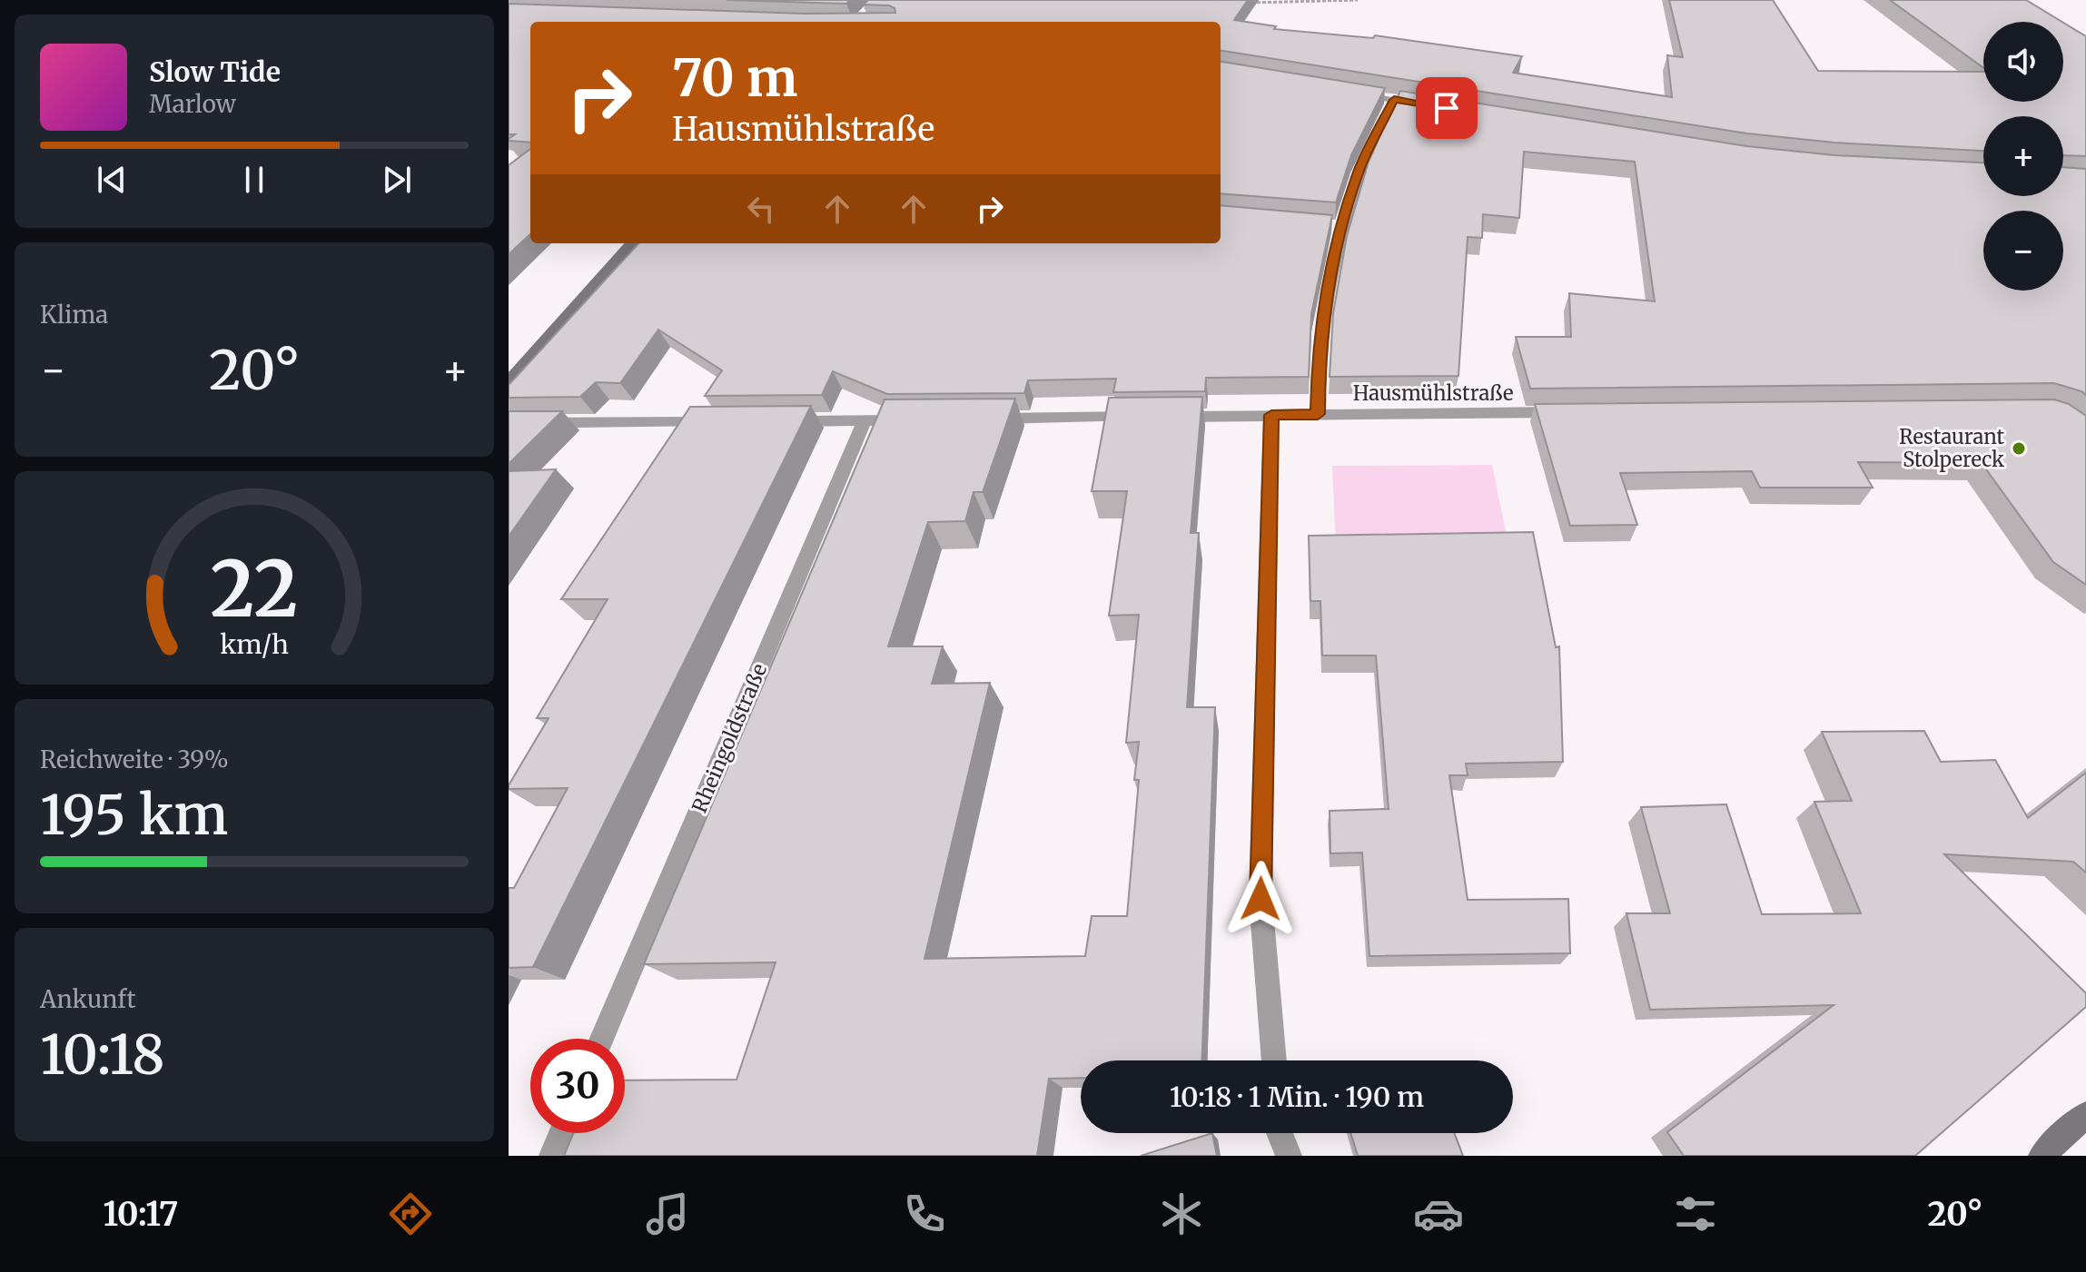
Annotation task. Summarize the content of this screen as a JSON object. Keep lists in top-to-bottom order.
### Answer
{
  "streets": {
    "street": ["Hausmühlstraße", "Rheingoldstraße"]
  },
  "places": ["Restaurant Stolpereck"],
  "page": {
    "map_buttons": ["+", "−"],
    "turn": ["70 m", "Hausmühlstraße"],
    "song": ["Slow Tide", "Marlow"],
    "tile": [
      "Klima",
      ["Reichweite · 39%", "195 km"],
      ["Ankunft", "10:18"]
    ],
    "heat": ["−", "20°", "+"],
    "limit": "30",
    "trip": "10:18 · 1 Min. · 190 m",
    "tabs": ["10:17", "20°"],
    "gauge": ["22", "km/h"]
  }
}
